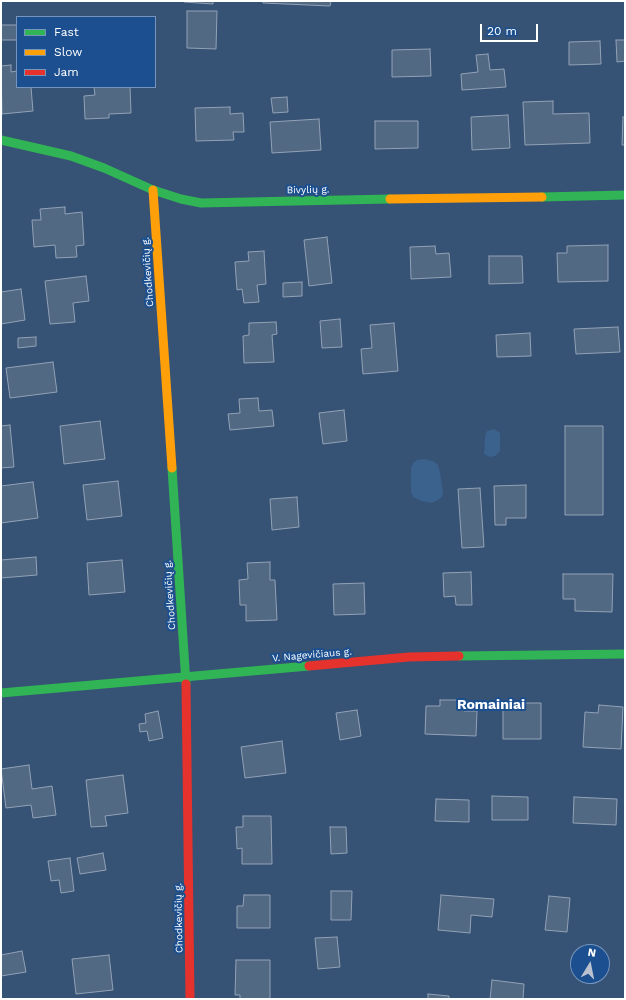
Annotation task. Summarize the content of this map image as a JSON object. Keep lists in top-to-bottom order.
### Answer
{
  "streets": {
    "street": ["Bivylių g.", "Chodkevičių g.", "V. Nagevičiaus g."]
  },
  "crossings": [
    ["Bivylių g.", "Chodkevičių g."],
    ["Chodkevičių g.", "V. Nagevičiaus g."]
  ],
  "districts": ["Romainiai"],
  "legend": ["Fast", "Slow", "Jam"],
  "scale_bar": "20 m",
  "north": "top"
}
